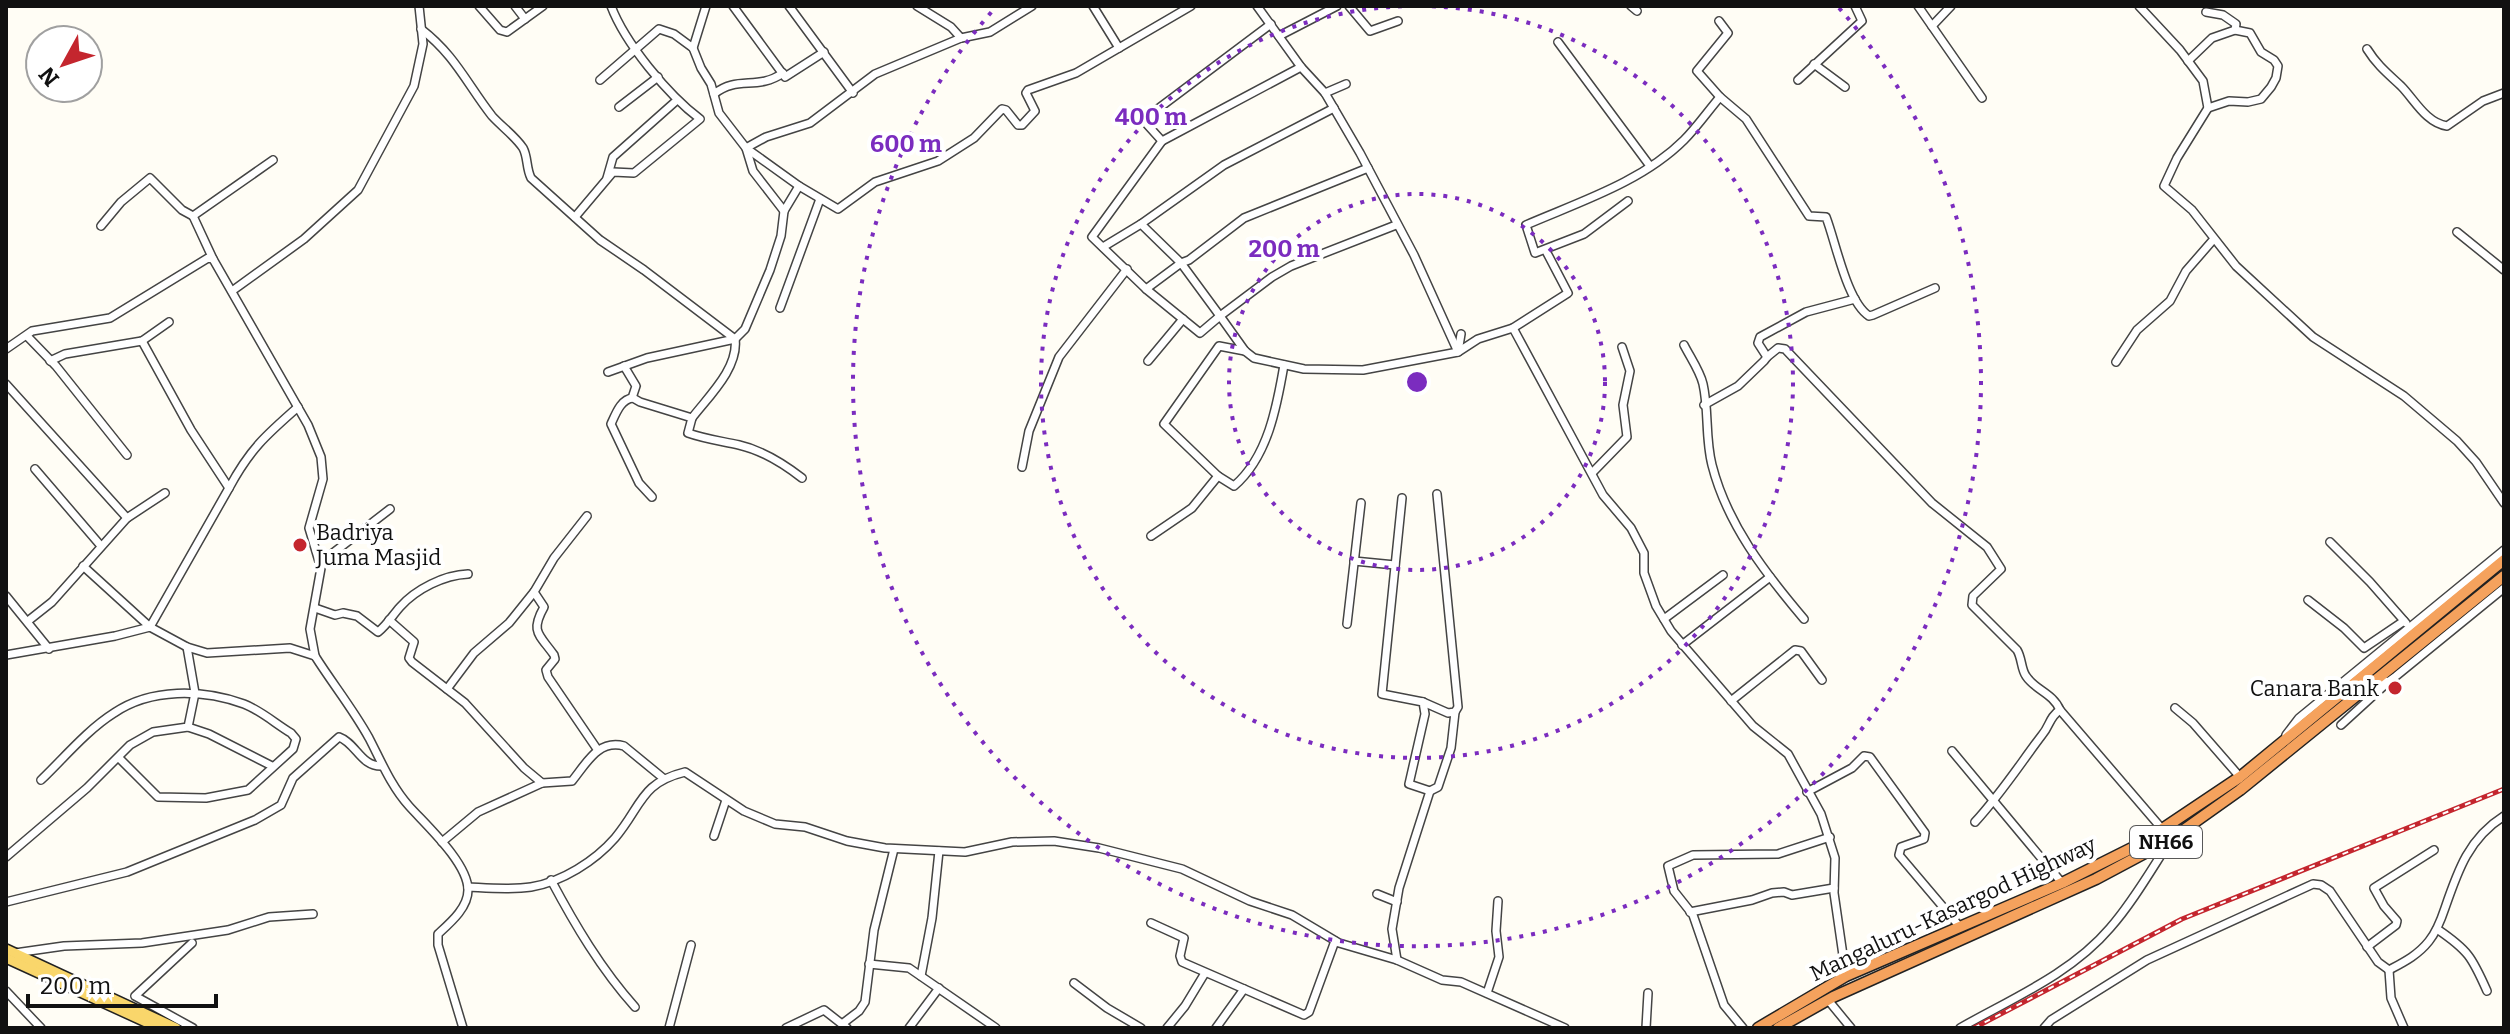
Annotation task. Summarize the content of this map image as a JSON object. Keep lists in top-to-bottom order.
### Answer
{
  "streets": {
    "highway": ["NH66", "Mangaluru-Kasargod Highway"]
  },
  "places": ["Badriya Juma Masjid", "Canara Bank"],
  "scale_bar": "200 m",
  "north": "bottom left",
  "rings": ["400 m", "600 m", "200 m"]
}
